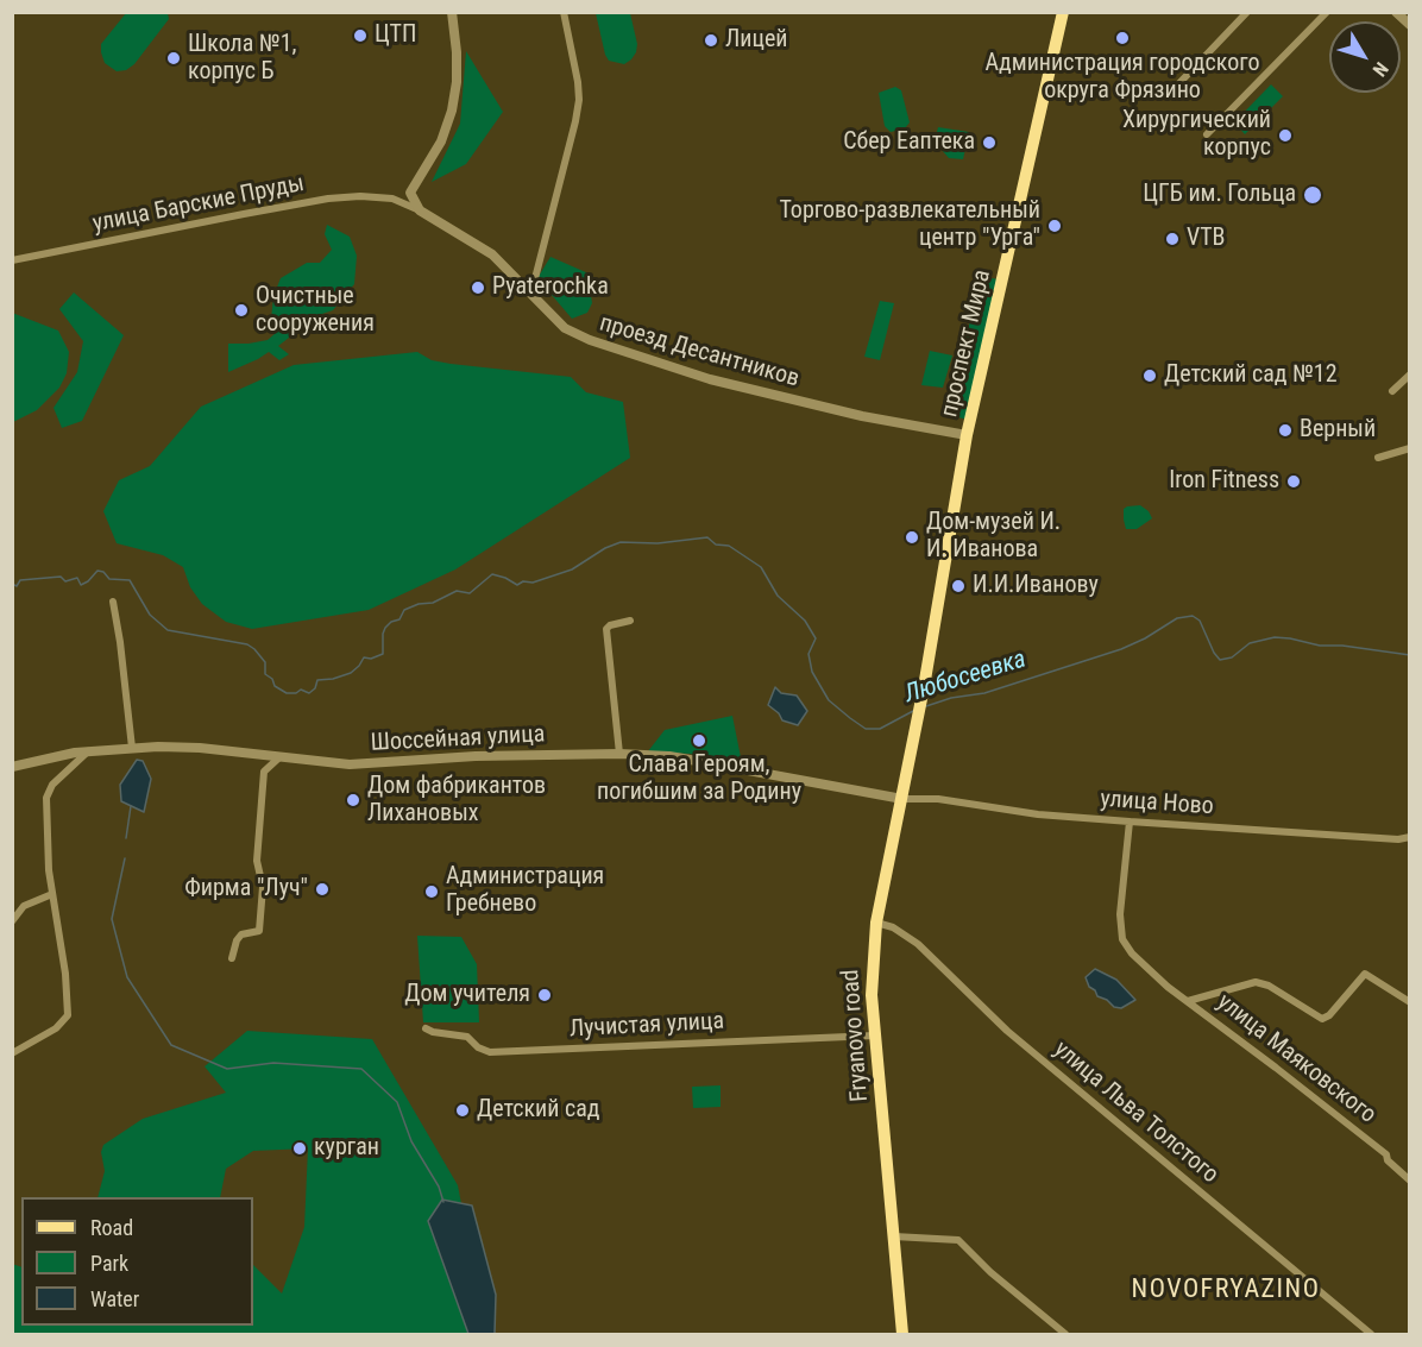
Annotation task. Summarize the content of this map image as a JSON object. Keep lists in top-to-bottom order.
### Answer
{
  "streets": {
    "main road": ["проспект Мира", "Fryanovo road"],
    "street": [
      "улица Барские Пруды",
      "проезд Десантников",
      "Шоссейная улица",
      "улица Ново",
      "Лучистая улица",
      "улица Маяковского",
      "улица Льва Толстого"
    ]
  },
  "crossings": [
    ["проспект Мира", "проезд Десантников"],
    ["проспект Мира", "Fryanovo road"],
    ["Шоссейная улица", "улица Ново"],
    ["Шоссейная улица", "Fryanovo road"],
    ["улица Ново", "Fryanovo road"],
    ["улица Ново", "улица Маяковского"],
    ["Лучистая улица", "Fryanovo road"],
    ["Fryanovo road", "улица Льва Толстого"]
  ],
  "districts": ["NOVOFRYAZINO"],
  "water": ["Любосеевка"],
  "places": [
    "ЦТП",
    "Администрация городского округа Фрязино",
    "Лицей",
    "Школа №1, корпус Б",
    "Хирургический корпус",
    "Сбер Еаптека",
    "ЦГБ им. Гольца",
    "Торгово-развлекательный центр \"Урга\"",
    "VTB",
    "Pyaterochka",
    "Очистные сооружения",
    "Детский сад №12",
    "Верный",
    "Iron Fitness",
    "Дом-музей И. И. Иванова",
    "И.И.Иванову",
    "Слава Героям, погибшим за Родину",
    "Дом фабрикантов Лихановых",
    "Фирма \"Луч\"",
    "Администрация Гребнево",
    "Дом учителя",
    "Детский сад",
    "курган"
  ],
  "legend": ["Road", "Park", "Water"],
  "north": "bottom right"
}
